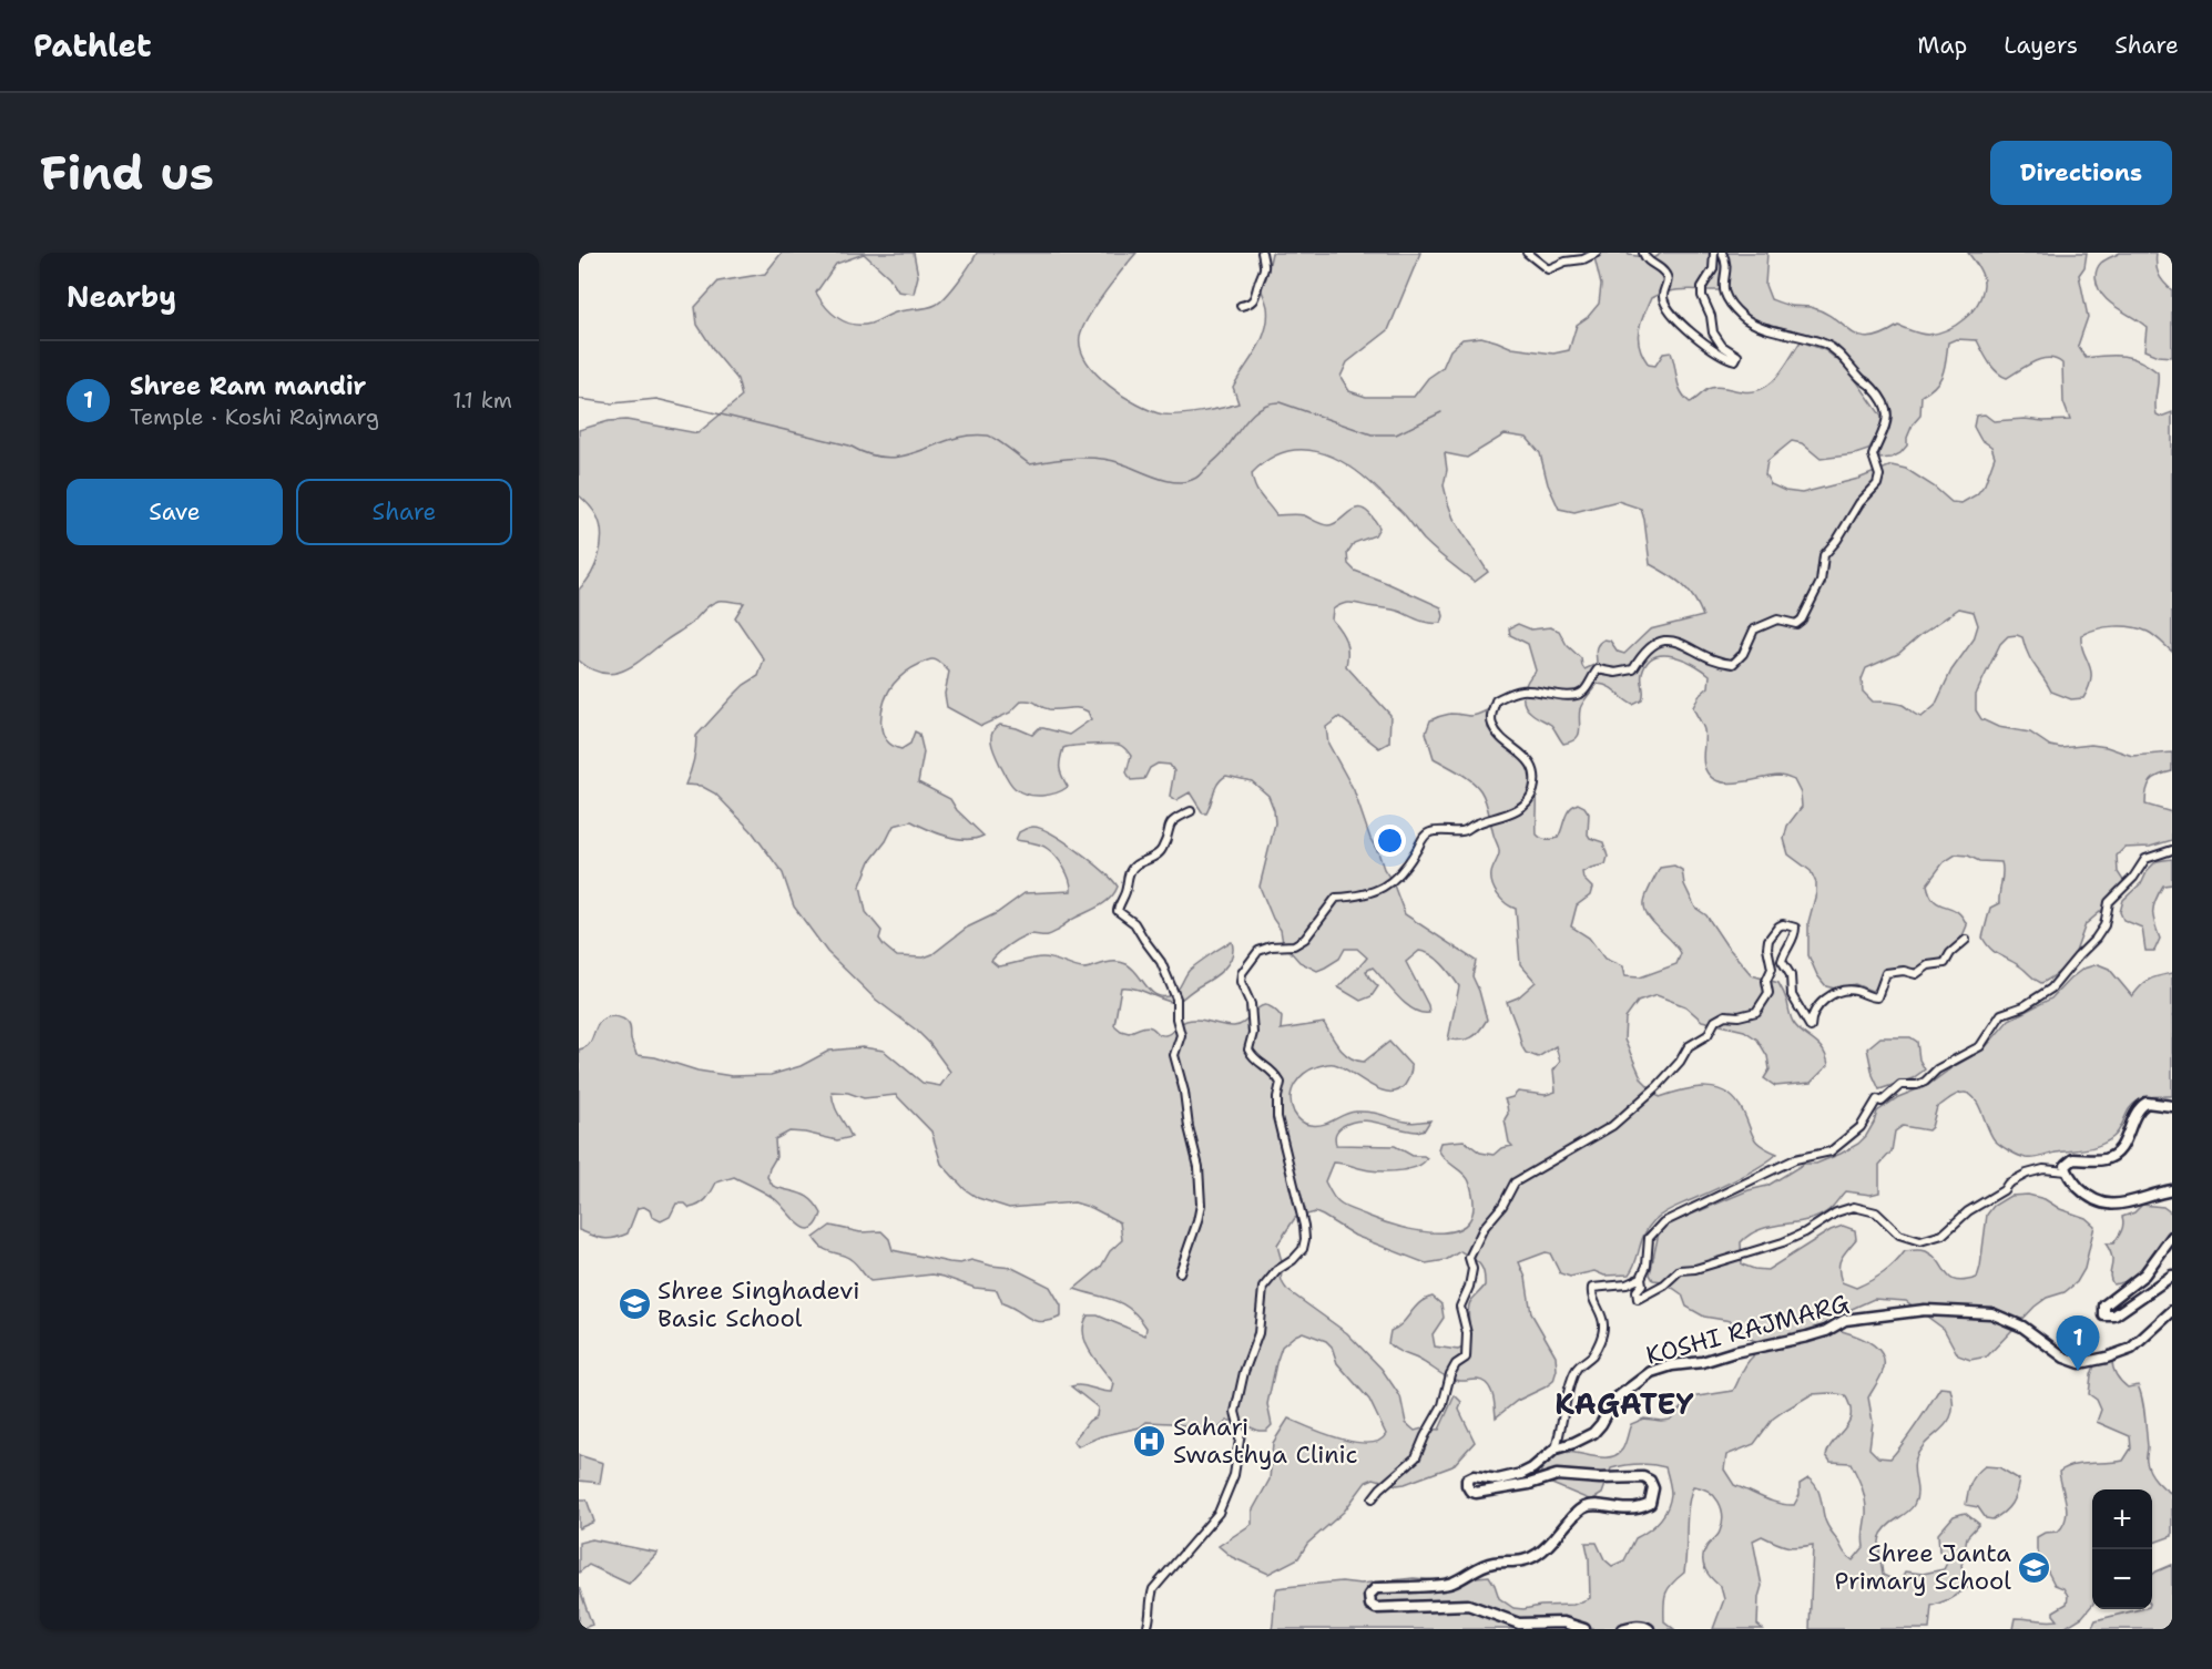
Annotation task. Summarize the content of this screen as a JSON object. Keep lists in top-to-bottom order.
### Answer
{
  "streets": {
    "main road": ["KOSHI RAJMARG"]
  },
  "districts": ["KAGATEY"],
  "places": {
    "school or university": ["Shree Singhadevi Basic School", "Shree Janta Primary School"],
    "hospital": ["Sahari Swasthya Clinic"]
  },
  "page": {
    "header": "Pathlet",
    "nav": ["Map", "Layers", "Share"],
    "buttons": [
      "Directions",
      ["Save", "Share"]
    ],
    "title": "Find us",
    "heading": "Nearby",
    "list": [
      {
        "mark": "1",
        "name": "Shree Ram mandir",
        "note": "Temple · Koshi Rajmarg",
        "value": "1.1 km"
      }
    ],
    "pins": "1",
    "map_buttons": ["+", "−"]
  }
}
